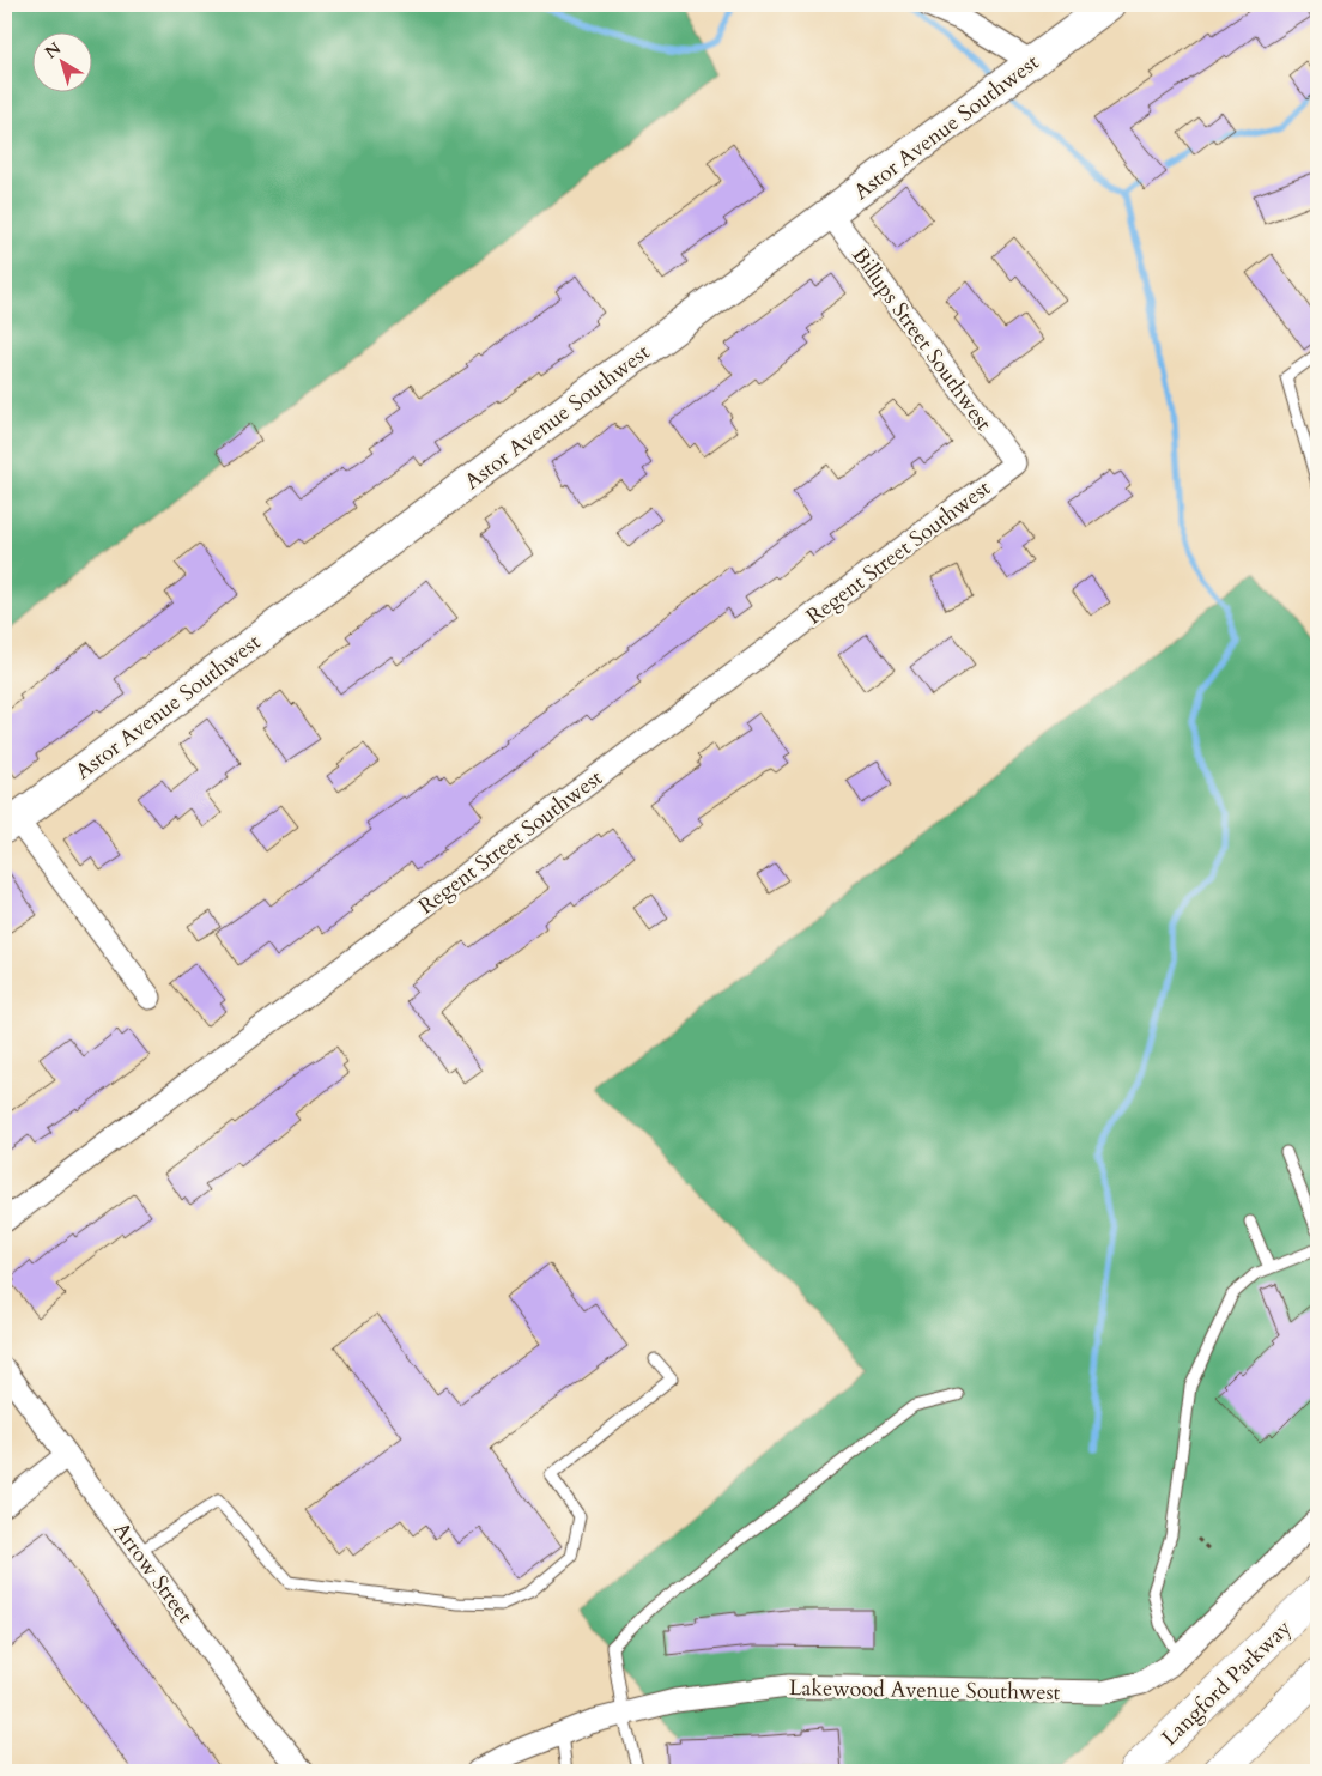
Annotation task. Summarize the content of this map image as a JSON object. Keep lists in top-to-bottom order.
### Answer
{
  "streets": {
    "highway": ["Langford Parkway"],
    "street": [
      "Astor Avenue Southwest",
      "Billups Street Southwest",
      "Regent Street Southwest",
      "Arrow Street",
      "Lakewood Avenue Southwest"
    ]
  },
  "crossings": [
    ["Astor Avenue Southwest", "Billups Street Southwest"],
    ["Billups Street Southwest", "Regent Street Southwest"]
  ],
  "north": "top left"
}
